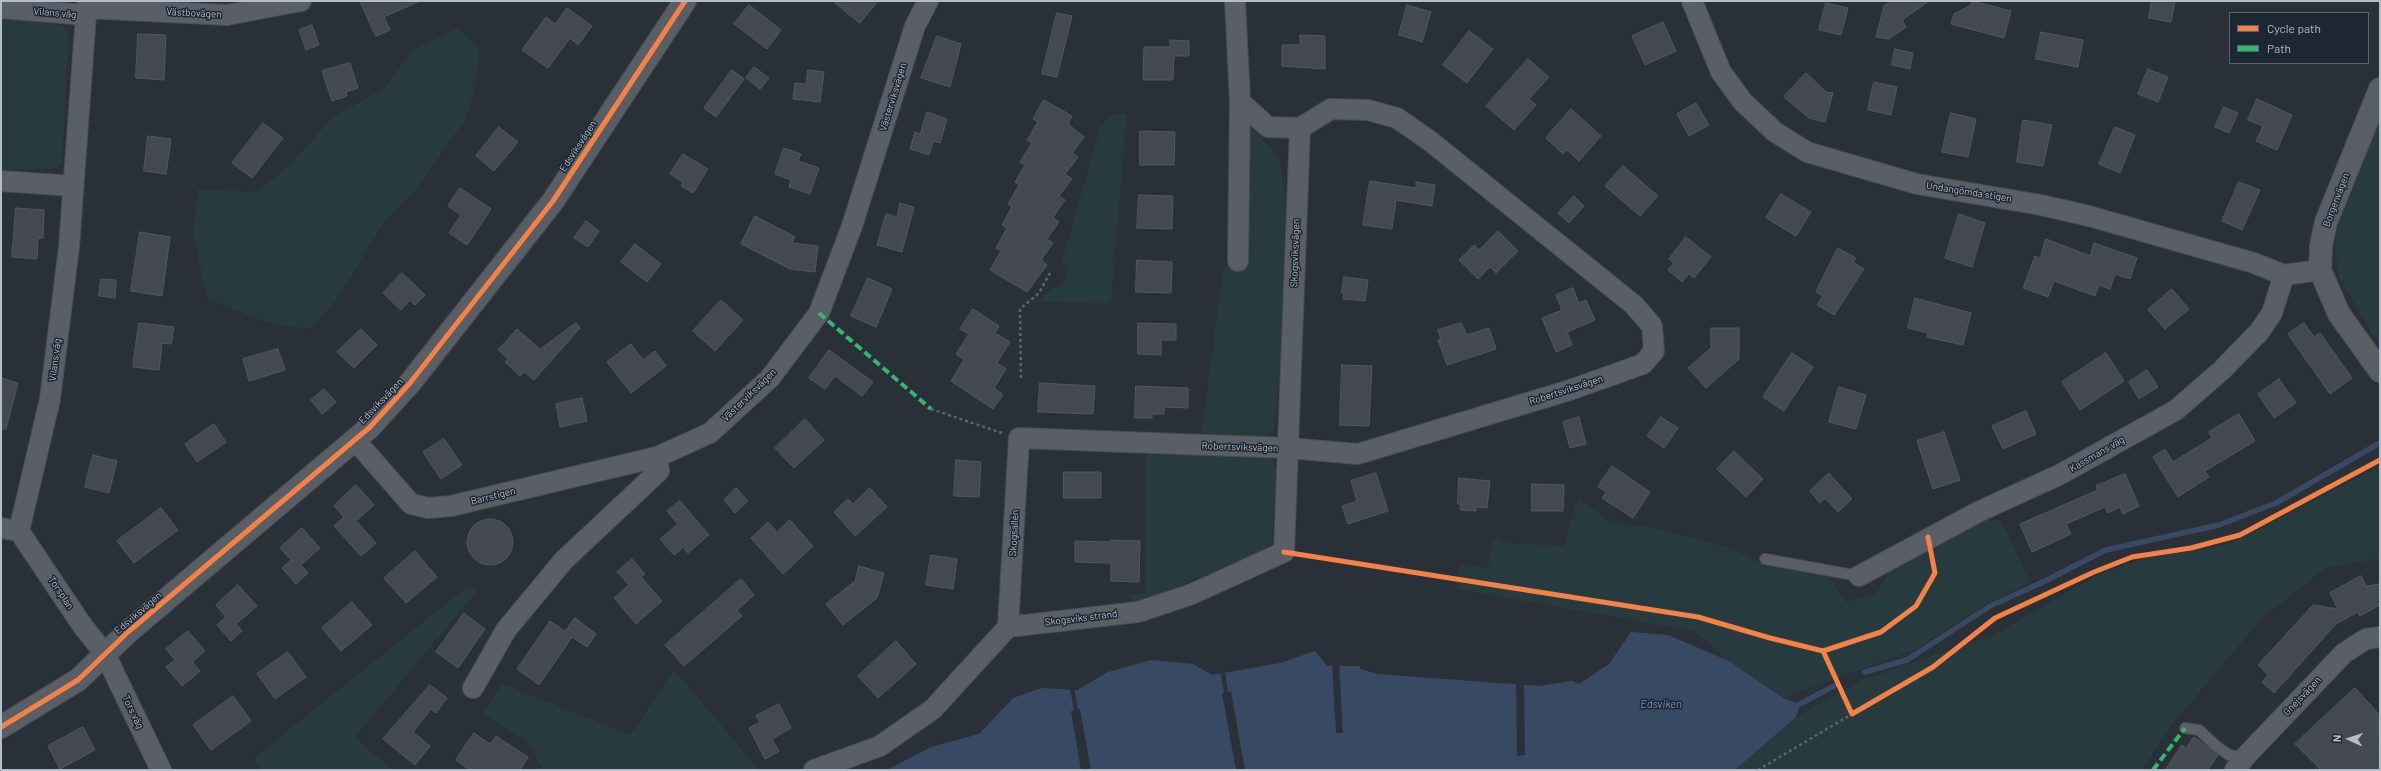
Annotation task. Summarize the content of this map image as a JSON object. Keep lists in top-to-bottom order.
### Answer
{
  "streets": {
    "street": [
      "Vilans väg",
      "Västbovägen",
      "Västerviksvägen",
      "Edsviksvägen",
      "Undangömda stigen",
      "Borgenvägen",
      "Skogsviksvägen",
      "Robertsviksvägen",
      "Kassmans väg",
      "Barrstigen",
      "Skogsallén",
      "Torsplan",
      "Skogsviks strand",
      "Gnejsvägen",
      "Tors väg"
    ]
  },
  "crossings": [
    ["Vilans väg", "Västbovägen"],
    ["Vilans väg", "Torsplan"],
    ["Västerviksvägen", "Barrstigen"],
    ["Edsviksvägen", "Barrstigen"],
    ["Edsviksvägen", "Torsplan"],
    ["Edsviksvägen", "Tors väg"],
    ["Undangömda stigen", "Borgenvägen"],
    ["Undangömda stigen", "Kassmans väg"],
    ["Skogsviksvägen", "Robertsviksvägen"],
    ["Skogsviksvägen", "Skogsviks strand"],
    ["Robertsviksvägen", "Skogsallén"],
    ["Robertsviksvägen", "Skogsviks strand"],
    ["Skogsallén", "Skogsviks strand"],
    ["Torsplan", "Tors väg"]
  ],
  "water": ["Edsviken"],
  "legend": ["Cycle path", "Path"],
  "north": "left"
}
